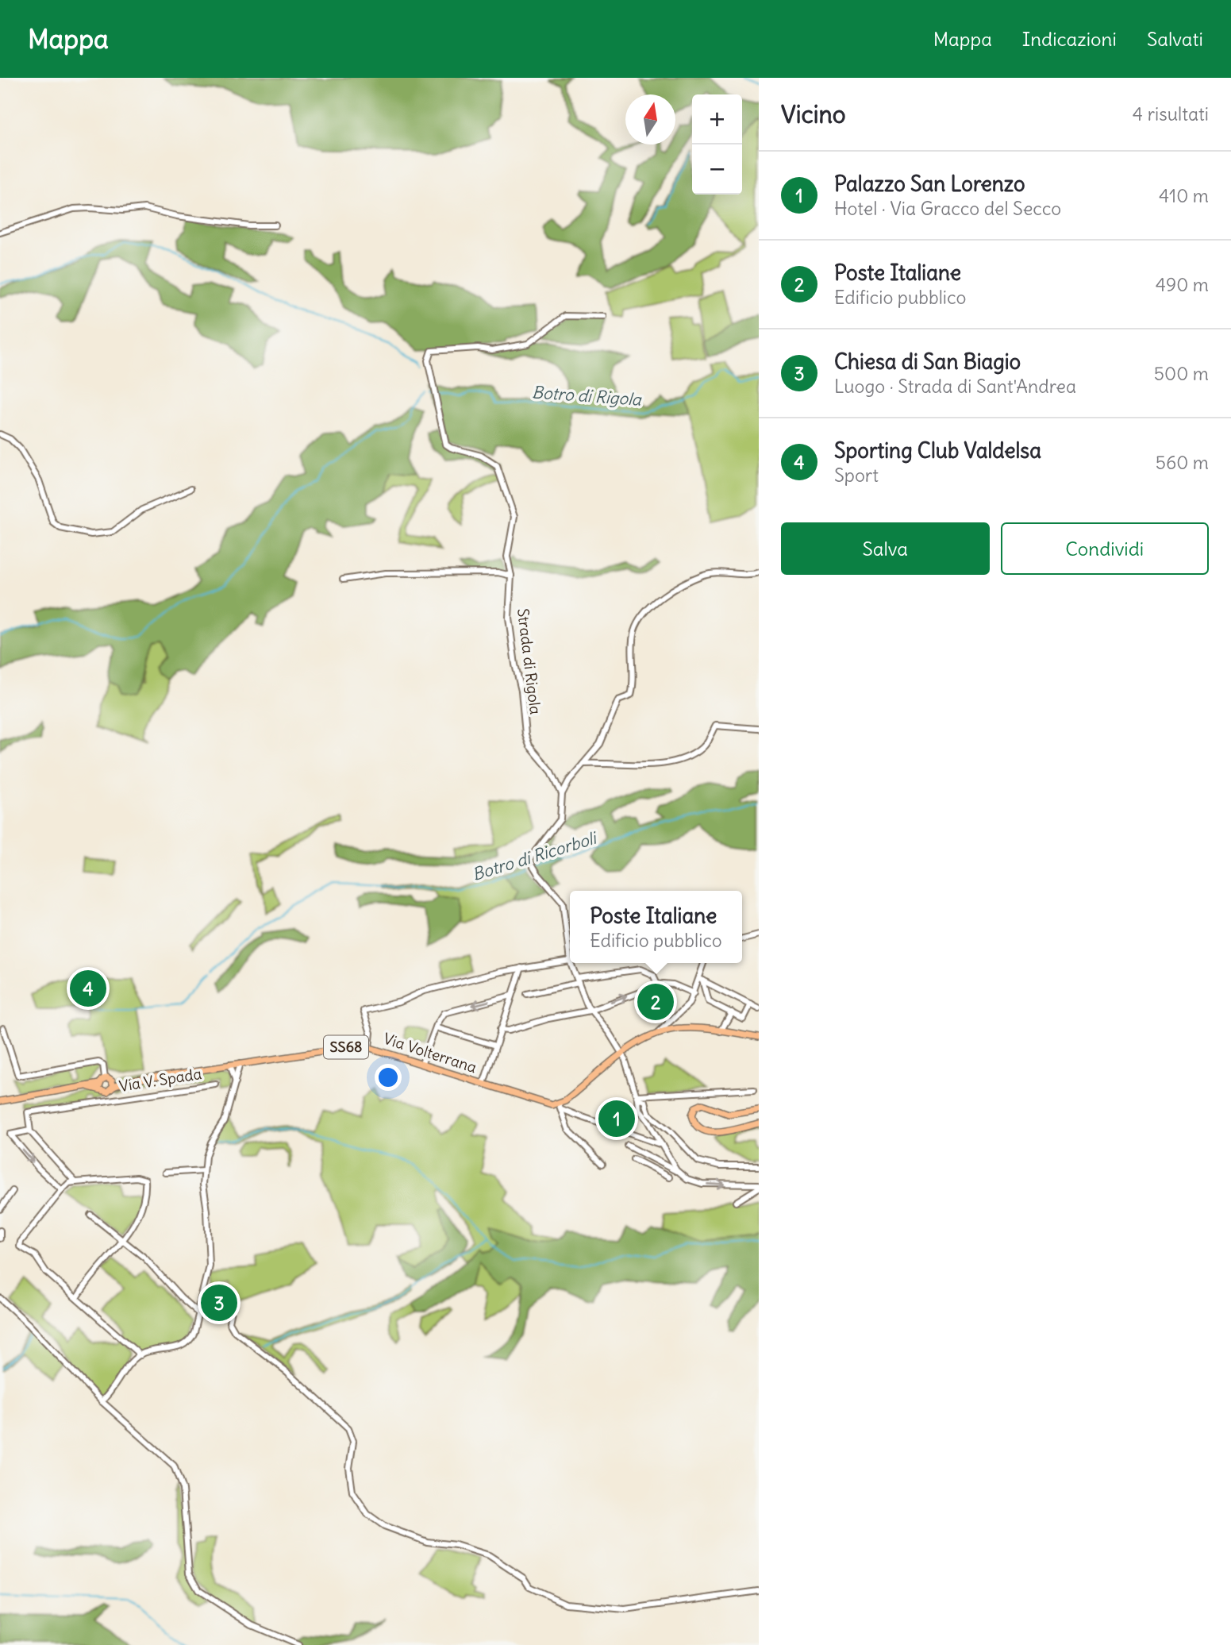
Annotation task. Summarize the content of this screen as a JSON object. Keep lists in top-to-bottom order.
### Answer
{
  "streets": {
    "main road": ["SS68", "Via Volterrana"],
    "street": ["Strada di Rigola", "Via V. Spada"]
  },
  "crossings": [
    ["Via Volterrana", "Via V. Spada"]
  ],
  "water": ["Botro di Rigola", "Botro di Ricorboli"],
  "north": "top",
  "page": {
    "header": "Mappa",
    "nav": ["Mappa", "Indicazioni", "Salvati"],
    "heading": ["Vicino", "4 risultati"],
    "map_buttons": ["+", "−"],
    "list": [
      {
        "mark": "1",
        "name": "Palazzo San Lorenzo",
        "note": "Hotel · Via Gracco del Secco",
        "value": "410 m"
      },
      {
        "mark": "2",
        "name": "Poste Italiane",
        "note": "Edificio pubblico",
        "value": "490 m"
      },
      {
        "mark": "3",
        "name": "Chiesa di San Biagio",
        "note": "Luogo · Strada di Sant'Andrea",
        "value": "500 m"
      },
      {
        "mark": "4",
        "name": "Sporting Club Valdelsa",
        "note": "Sport",
        "value": "560 m"
      }
    ],
    "buttons": ["Salva", "Condividi"],
    "popup": ["Poste Italiane", "Edificio pubblico"],
    "pins": [
      "4",
      "2",
      "1",
      "3"
    ]
  }
}
